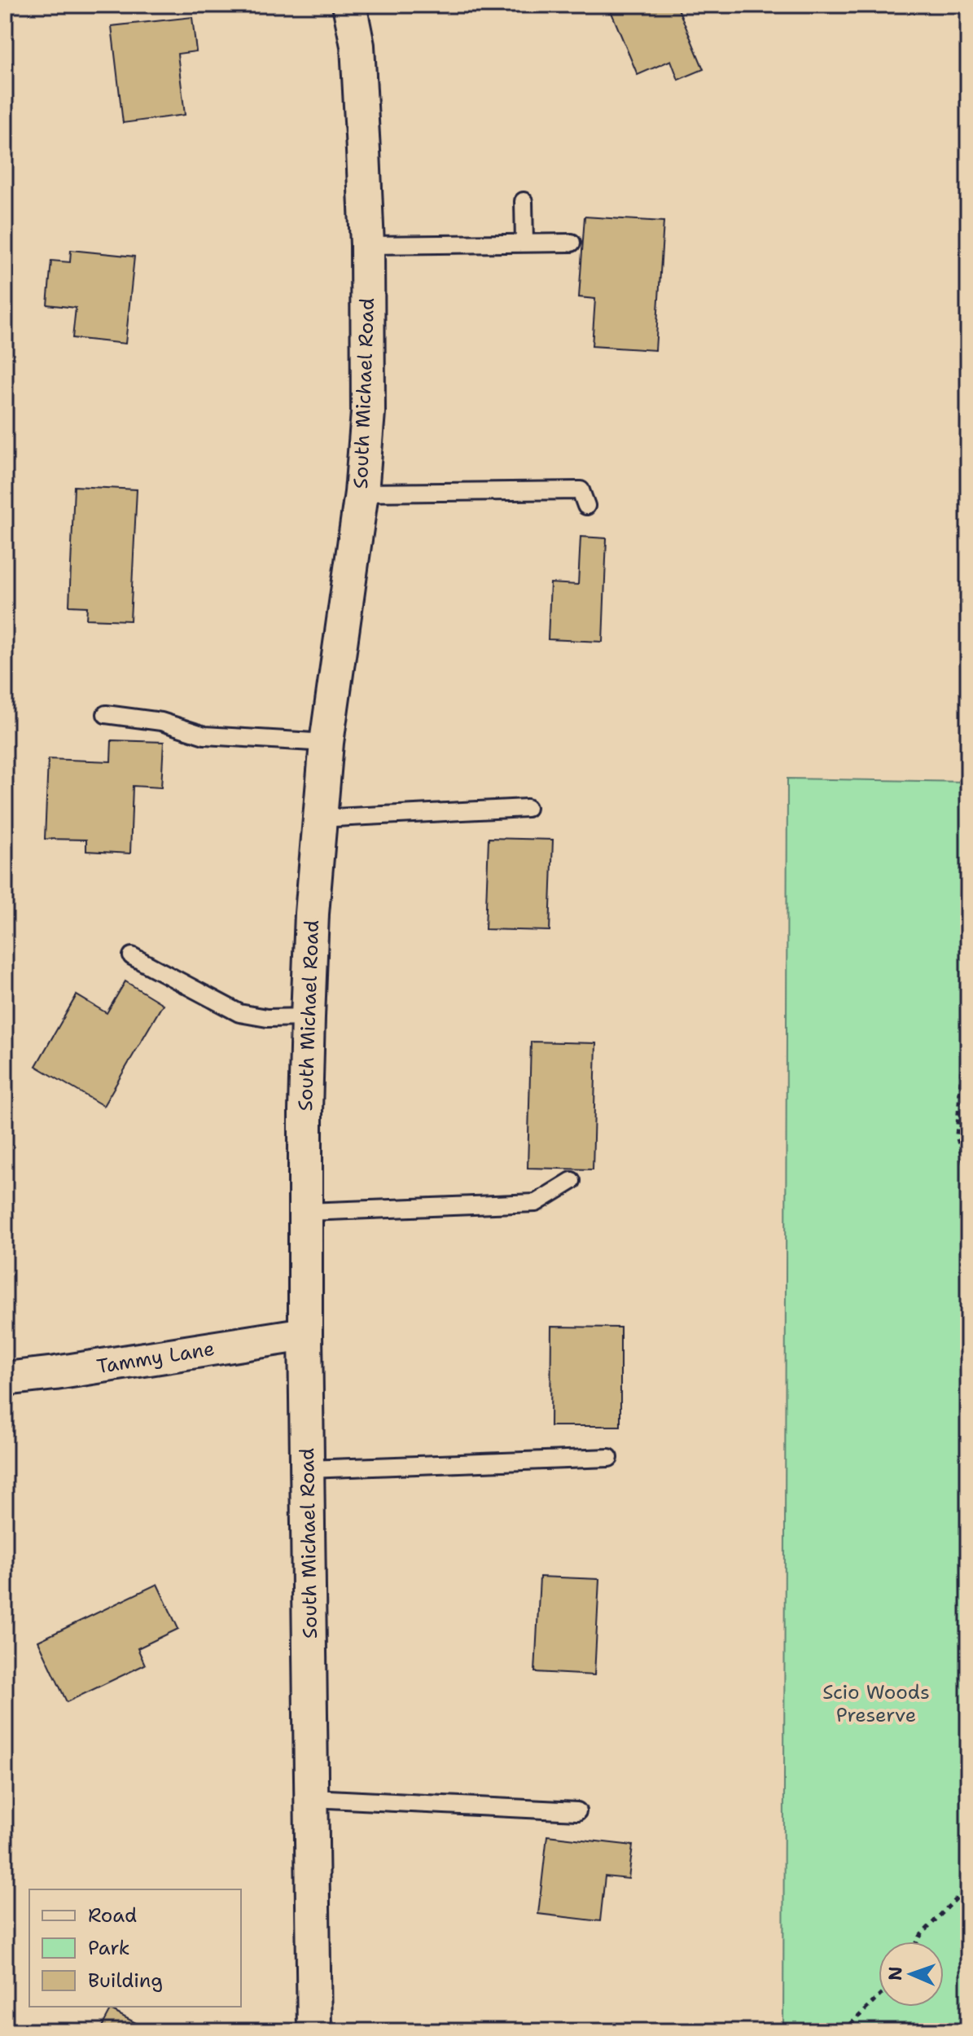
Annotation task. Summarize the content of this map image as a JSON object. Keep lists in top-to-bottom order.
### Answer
{
  "streets": {
    "street": ["South Michael Road", "Tammy Lane"]
  },
  "crossings": [
    ["South Michael Road", "Tammy Lane"]
  ],
  "parks": ["Scio Woods Preserve"],
  "legend": ["Road", "Park", "Building"],
  "north": "left"
}
